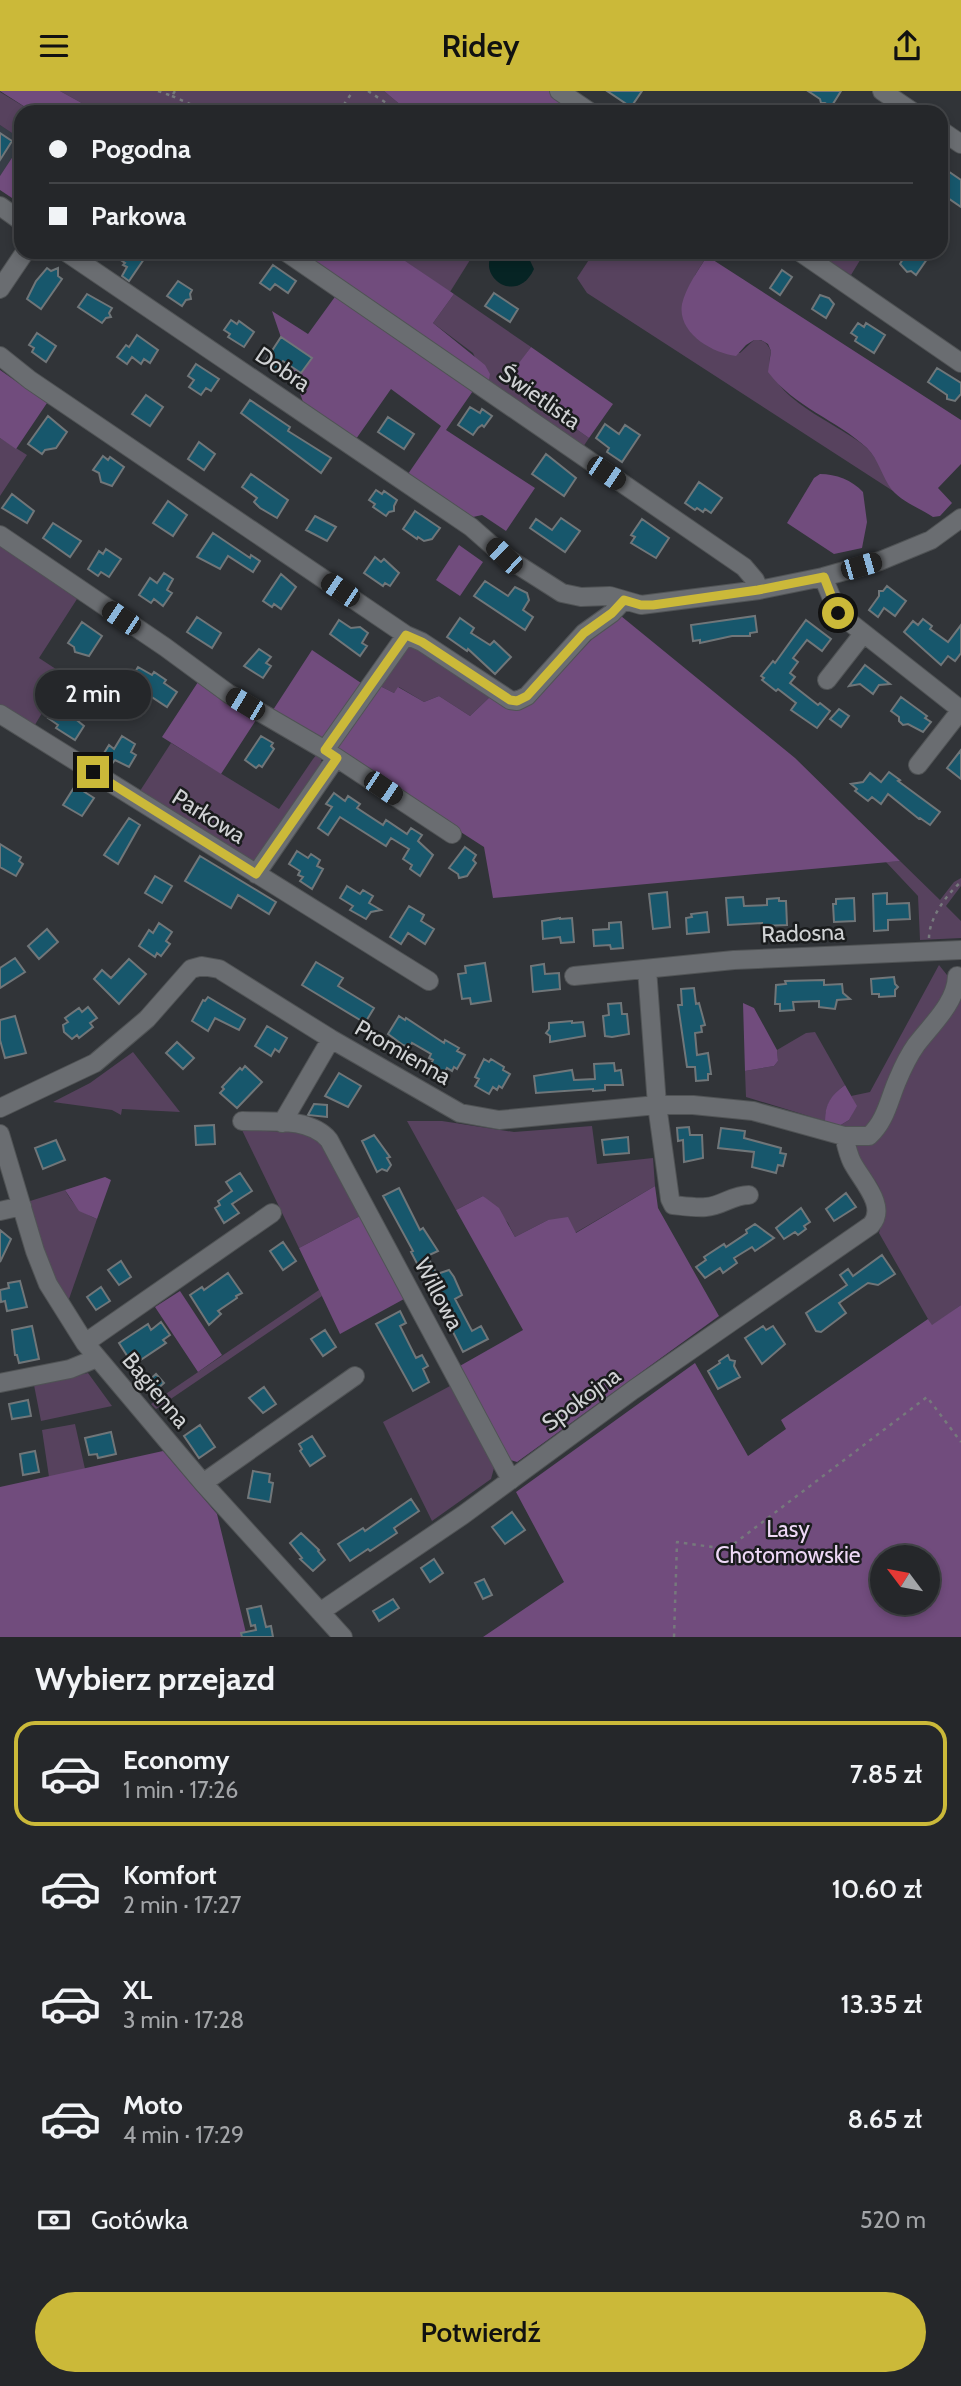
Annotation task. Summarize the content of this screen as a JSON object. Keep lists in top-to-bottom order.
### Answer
{
  "streets": {
    "street": [
      "Dobra",
      "Świetlista",
      "Parkowa",
      "Radosna",
      "Promienna",
      "Willowa",
      "Bagienna",
      "Spokojna"
    ]
  },
  "crossings": [
    ["Dobra", "Świetlista"],
    ["Promienna", "Spokojna"],
    ["Willowa", "Spokojna"],
    ["Bagienna", "Spokojna"]
  ],
  "parks": ["Lasy Chotomowskie"],
  "north": "top left",
  "page": {
    "header": "Ridey",
    "banner": ["Pogodna", "Parkowa"],
    "bubble": "2 min",
    "heading": "Wybierz przejazd",
    "list": [
      {
        "name": "Economy",
        "note": "1 min · 17:26",
        "value": "7.85 zł"
      },
      {
        "name": "Komfort",
        "note": "2 min · 17:27",
        "value": "10.60 zł"
      },
      {
        "name": "XL",
        "note": "3 min · 17:28",
        "value": "13.35 zł"
      },
      {
        "name": "Moto",
        "note": "4 min · 17:29",
        "value": "8.65 zł"
      }
    ],
    "pay": ["Gotówka", "520 m"],
    "buttons": "Potwierdź"
  }
}
